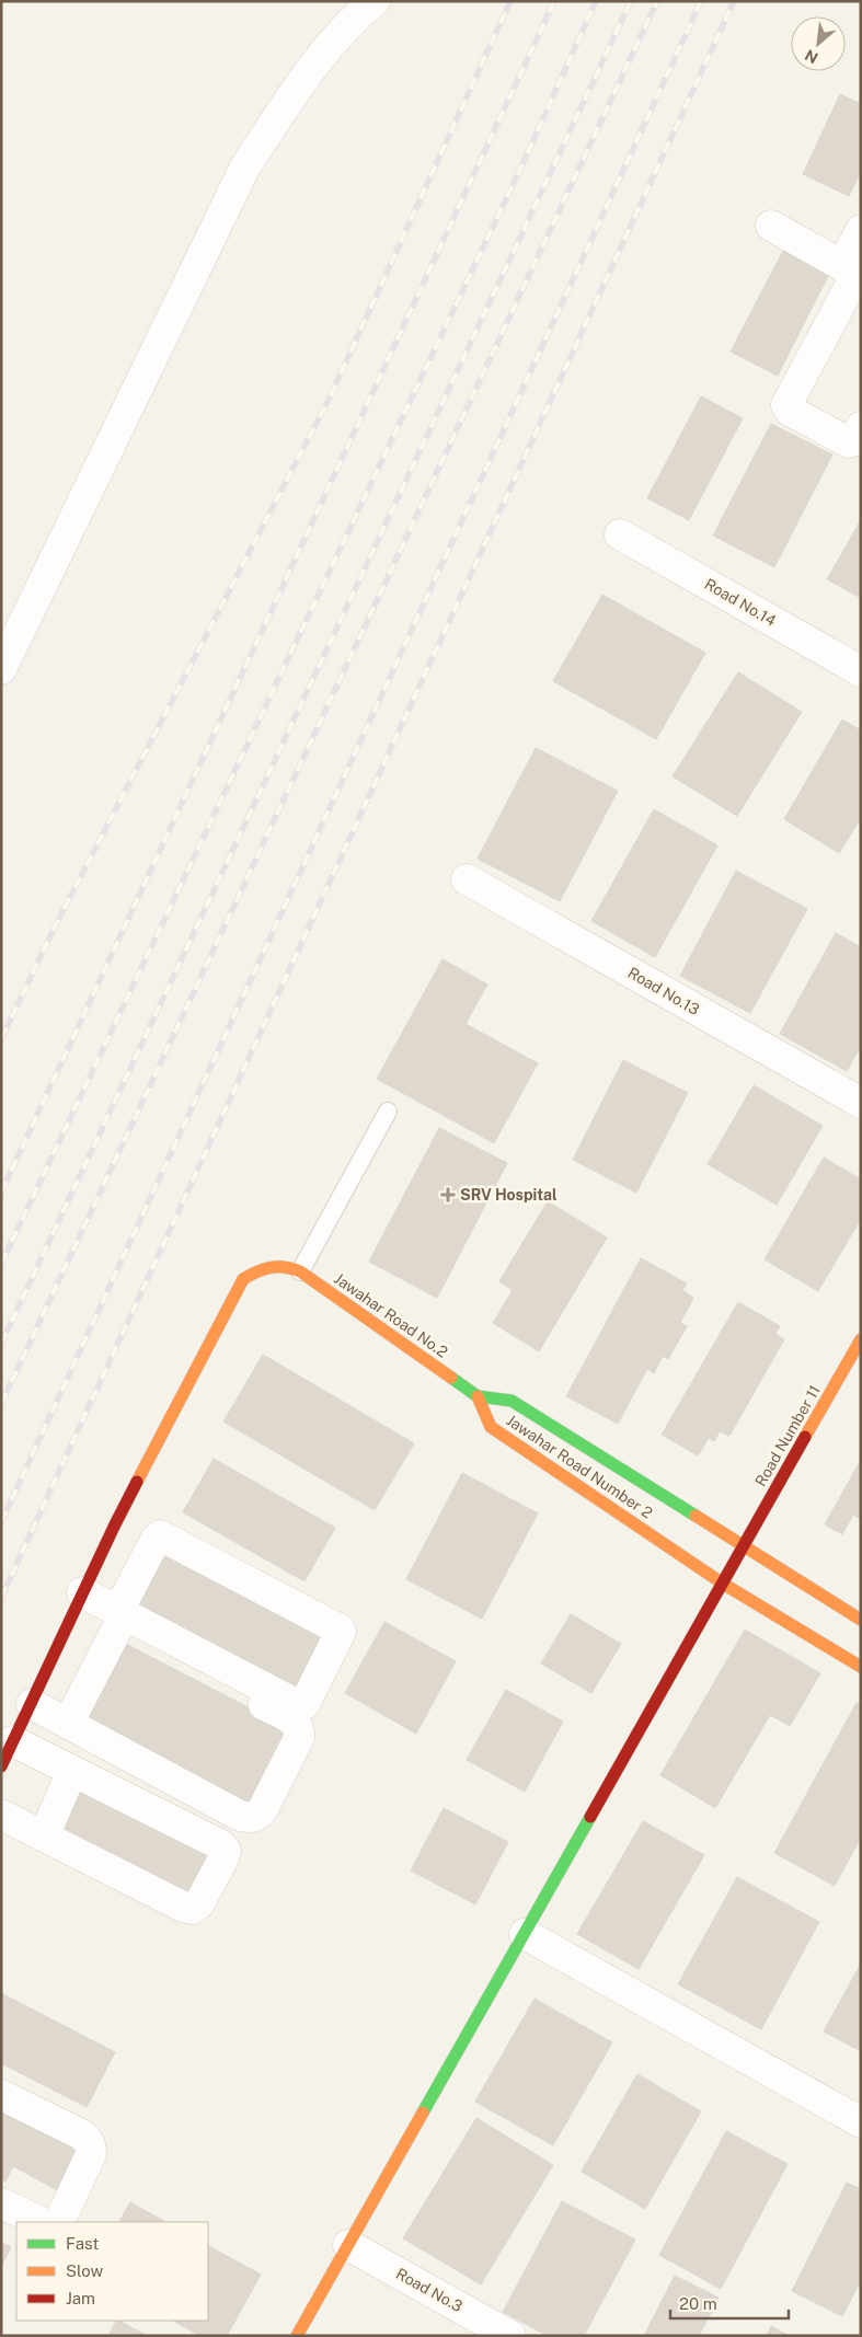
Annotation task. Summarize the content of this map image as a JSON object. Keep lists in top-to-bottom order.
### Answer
{
  "streets": {
    "street": [
      "Road No.14",
      "Road No.13",
      "Jawahar Road No.2",
      "Road Number 11",
      "Jawahar Road Number 2",
      "Road No.3"
    ]
  },
  "crossings": [
    ["Jawahar Road No.2", "Jawahar Road Number 2"],
    ["Road Number 11", "Jawahar Road Number 2"],
    ["Road Number 11", "Road No.3"]
  ],
  "places": {
    "health": ["SRV Hospital"]
  },
  "legend": ["Fast", "Slow", "Jam"],
  "scale_bar": "20 m",
  "north": "bottom left"
}
